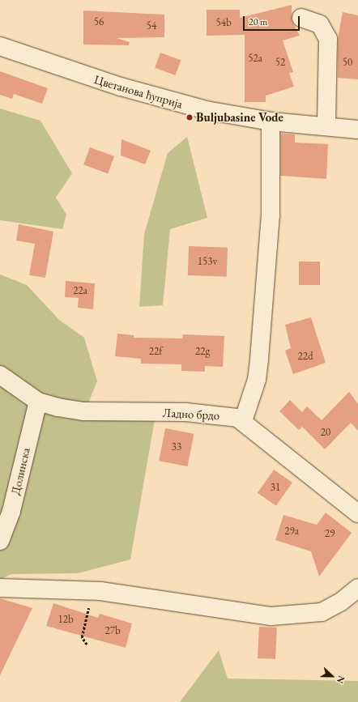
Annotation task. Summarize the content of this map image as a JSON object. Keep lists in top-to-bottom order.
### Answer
{
  "streets": {
    "street": ["Цветанова ћуприја", "Ладно брдо", "Долинска"]
  },
  "crossings": [
    ["Ладно брдо", "Долинска"]
  ],
  "places": ["Buljubasine Vode"],
  "house_numbers": [
    "56",
    "54b",
    "54",
    "52a",
    "52",
    "50",
    "153v",
    "22a",
    "22f",
    "22g",
    "22d",
    "20",
    "33",
    "31",
    "29a",
    "29",
    "12b",
    "27b"
  ],
  "scale_bar": "20 m",
  "north": "right"
}
